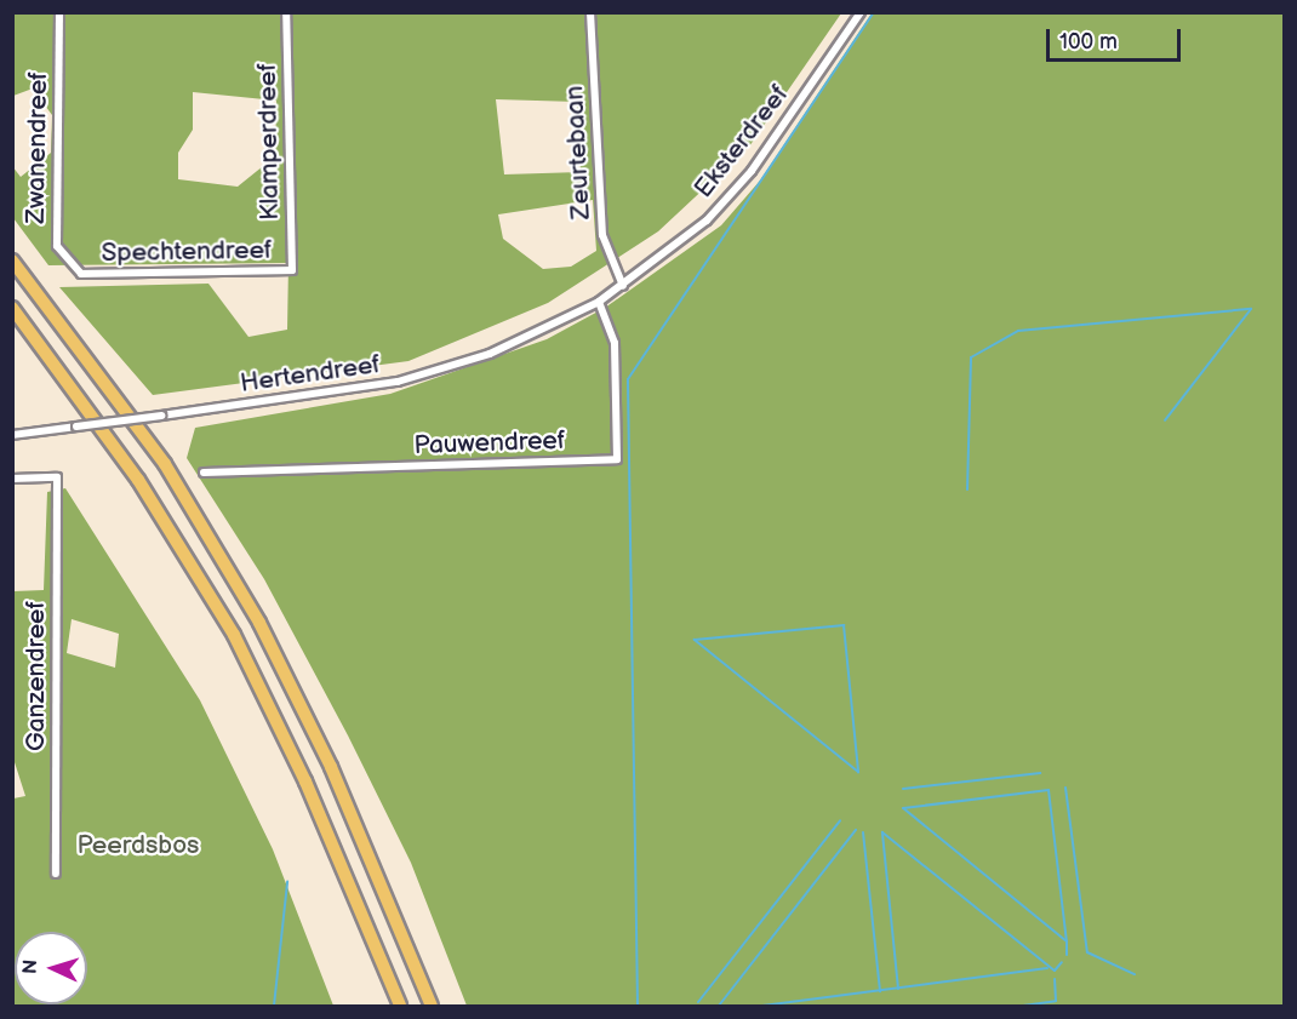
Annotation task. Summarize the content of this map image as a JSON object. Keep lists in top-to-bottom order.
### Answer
{
  "streets": {
    "street": [
      "Klamperdreef",
      "Eksterdreef",
      "Zwanendreef",
      "Zeurtebaan",
      "Spechtendreef",
      "Hertendreef",
      "Pauwendreef",
      "Ganzendreef"
    ]
  },
  "crossings": [
    ["Klamperdreef", "Spechtendreef"],
    ["Eksterdreef", "Zeurtebaan"],
    ["Eksterdreef", "Hertendreef"],
    ["Eksterdreef", "Pauwendreef"],
    ["Zwanendreef", "Spechtendreef"],
    ["Hertendreef", "Pauwendreef"]
  ],
  "parks": ["Peerdsbos"],
  "scale_bar": "100 m",
  "north": "left"
}
